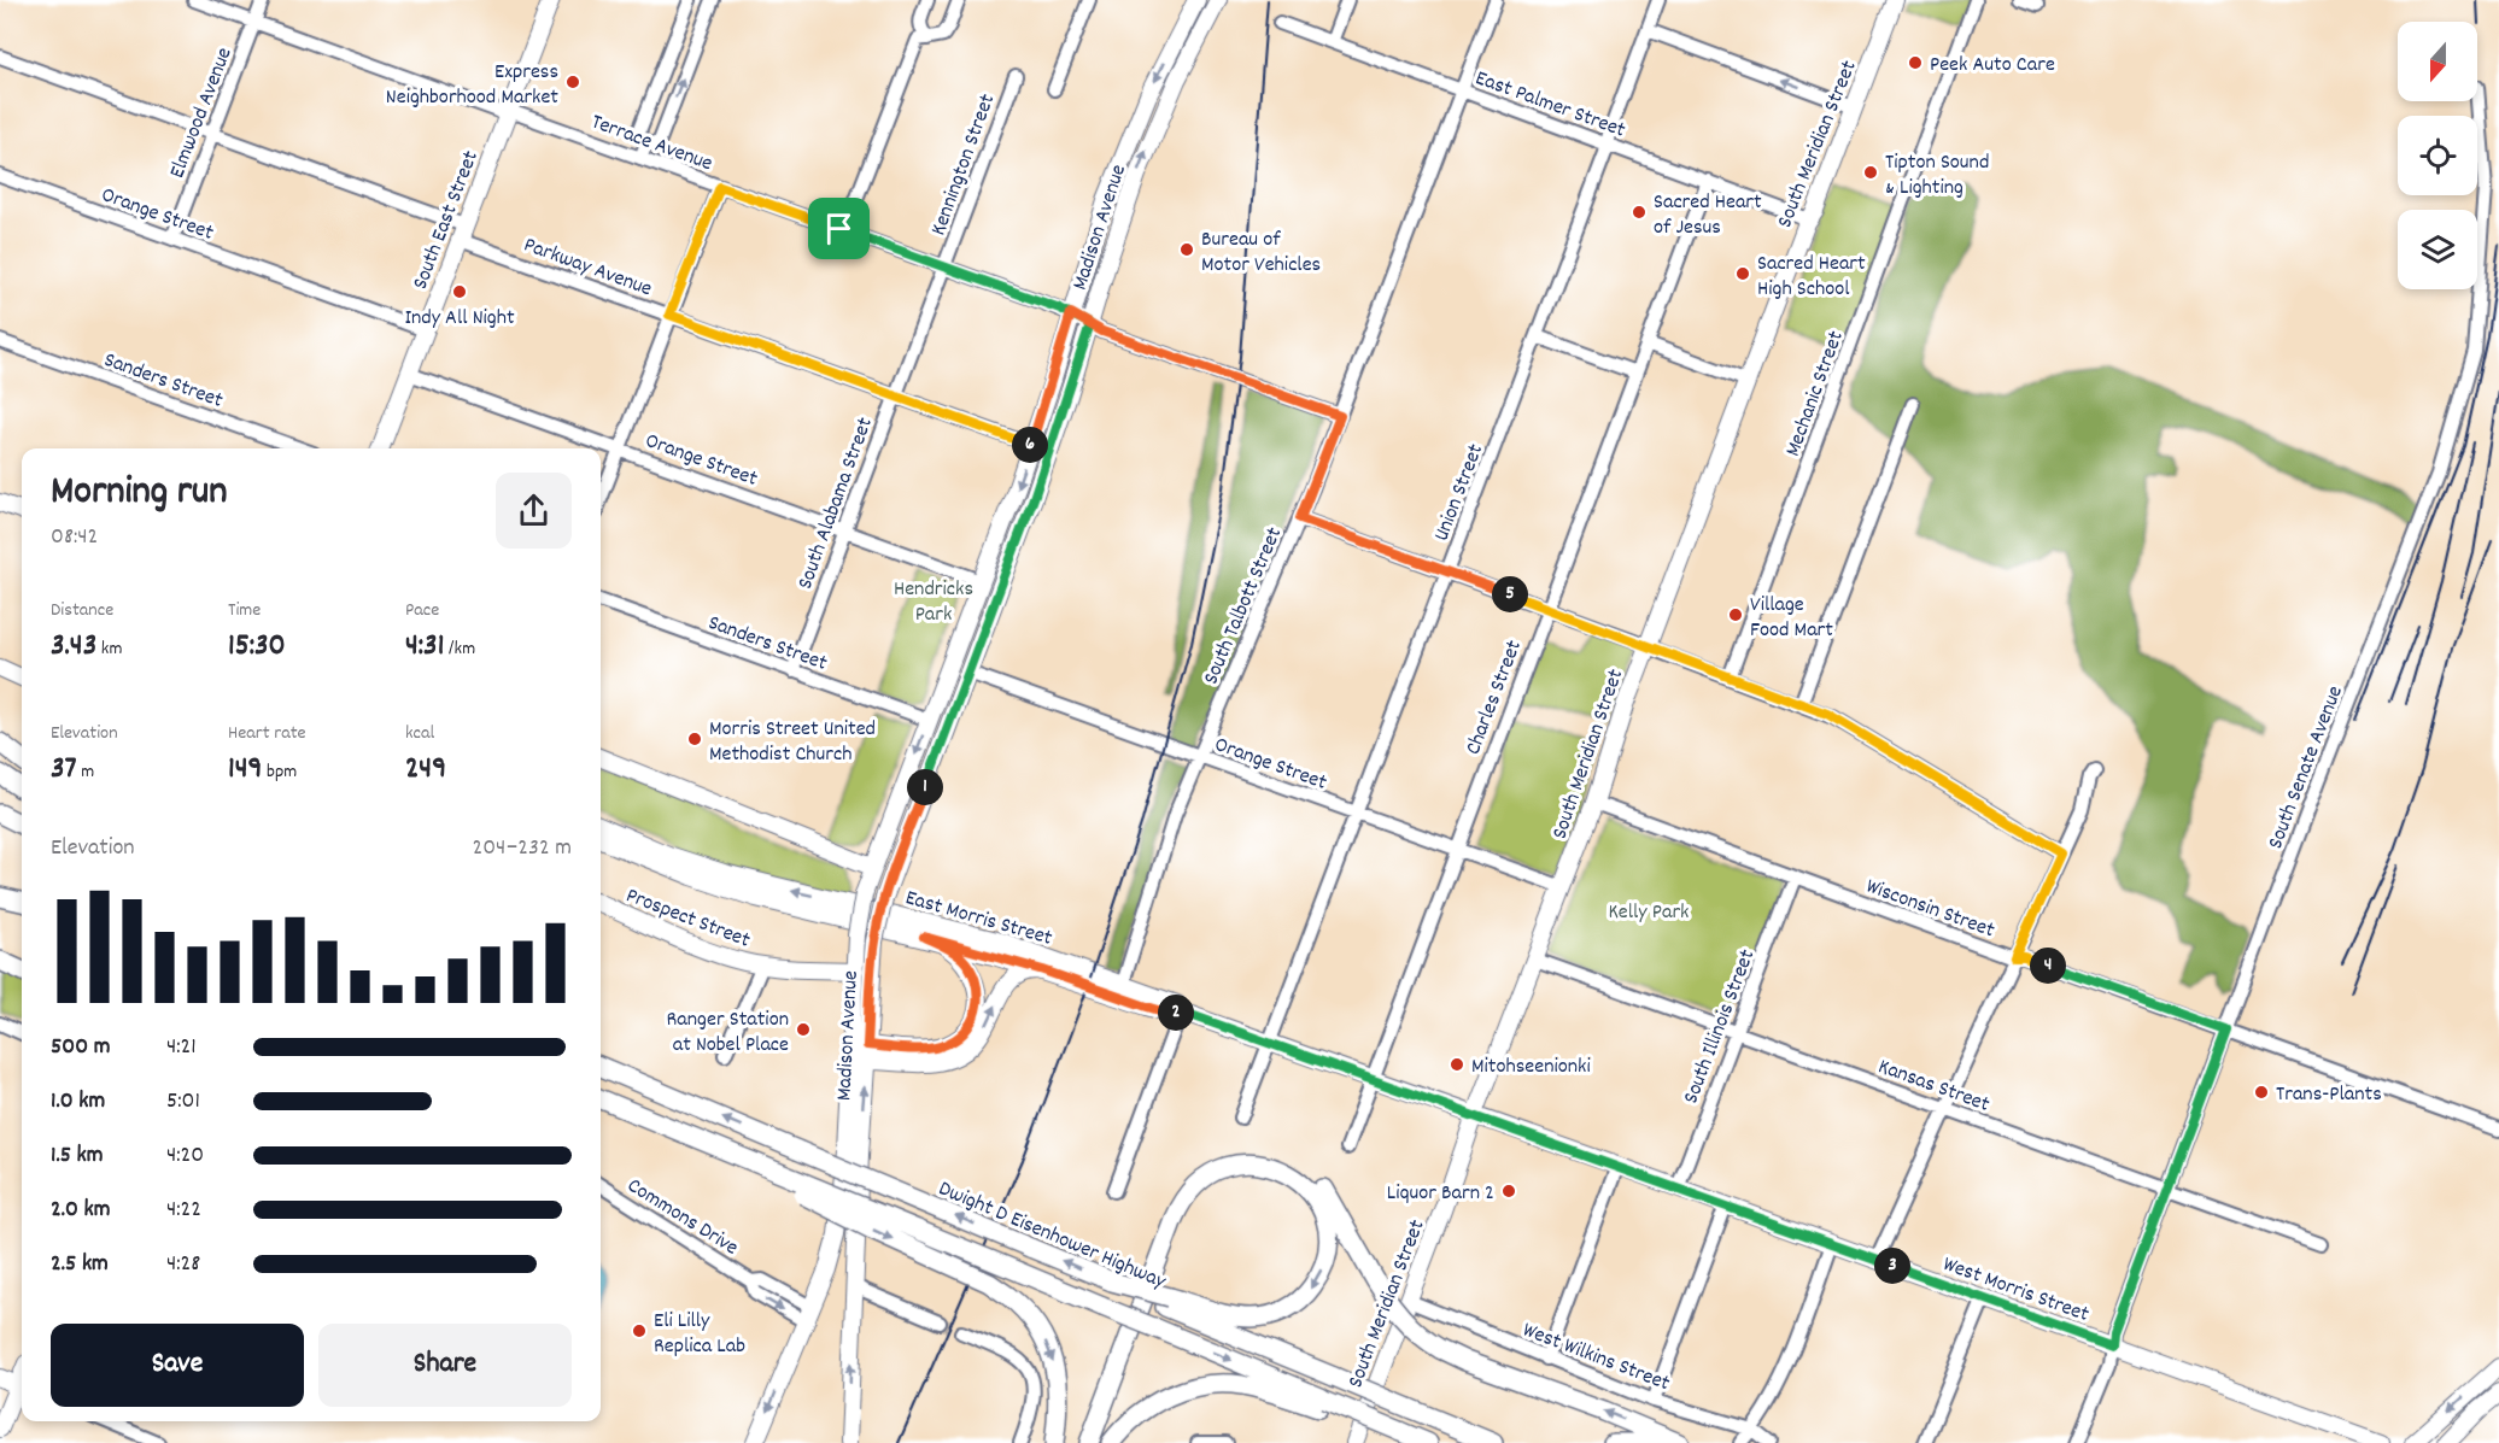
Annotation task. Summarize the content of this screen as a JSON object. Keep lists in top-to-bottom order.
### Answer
{
  "streets": {
    "highway": ["Dwight D Eisenhower Highway"],
    "main road": [
      "South Meridian Street",
      "South East Street",
      "Madison Avenue",
      "Prospect Street",
      "East Morris Street",
      "West Morris Street"
    ],
    "street": [
      "East Palmer Street",
      "Elmwood Avenue",
      "Terrace Avenue",
      "Kennington Street",
      "Orange Street",
      "Parkway Avenue",
      "Sanders Street",
      "Mechanic Street",
      "Union Street",
      "South Alabama Street",
      "South Talbott Street",
      "Charles Street",
      "South Senate Avenue",
      "Wisconsin Street",
      "South Illinois Street",
      "Kansas Street",
      "Commons Drive",
      "West Wilkins Street"
    ]
  },
  "crossings": [
    ["East Palmer Street", "South Meridian Street"],
    ["East Palmer Street", "Union Street"],
    ["East Palmer Street", "South Talbott Street"],
    ["East Palmer Street", "Charles Street"],
    ["Elmwood Avenue", "Terrace Avenue"],
    ["Elmwood Avenue", "Orange Street"],
    ["Elmwood Avenue", "Parkway Avenue"],
    ["Terrace Avenue", "Kennington Street"],
    ["Terrace Avenue", "South East Street"],
    ["Terrace Avenue", "Madison Avenue"],
    ["Terrace Avenue", "South Alabama Street"],
    ["Terrace Avenue", "South Talbott Street"],
    ["South Meridian Street", "Orange Street"],
    ["South Meridian Street", "Wisconsin Street"],
    ["South Meridian Street", "East Morris Street"],
    ["South Meridian Street", "Kansas Street"],
    ["South Meridian Street", "West Morris Street"],
    ["South Meridian Street", "West Wilkins Street"],
    ["Kennington Street", "South Alabama Street"],
    ["Orange Street", "South East Street"],
    ["Orange Street", "Madison Avenue"],
    ["Orange Street", "Union Street"],
    ["Orange Street", "South Alabama Street"],
    ["Orange Street", "South Talbott Street"],
    ["Orange Street", "Charles Street"],
    ["South East Street", "Parkway Avenue"],
    ["Madison Avenue", "Parkway Avenue"],
    ["Madison Avenue", "Sanders Street"],
    ["Madison Avenue", "Prospect Street"],
    ["Madison Avenue", "Commons Drive"],
    ["Parkway Avenue", "South Alabama Street"],
    ["Sanders Street", "South Alabama Street"],
    ["Union Street", "East Morris Street"],
    ["South Talbott Street", "East Morris Street"],
    ["Charles Street", "East Morris Street"],
    ["South Senate Avenue", "Wisconsin Street"],
    ["South Senate Avenue", "Kansas Street"],
    ["South Senate Avenue", "West Morris Street"],
    ["Wisconsin Street", "South Illinois Street"],
    ["East Morris Street", "West Morris Street"],
    ["South Illinois Street", "Kansas Street"],
    ["South Illinois Street", "West Morris Street"]
  ],
  "parks": ["Hendricks Park", "Kelly Park"],
  "places": [
    "Peek Auto Care",
    "Express Neighborhood Market",
    "Tipton Sound & Lighting",
    "Sacred Heart of Jesus",
    "Bureau of Motor Vehicles",
    "Sacred Heart High School",
    "Indy All Night",
    "Village Food Mart",
    "Morris Street United Methodist Church",
    "Ranger Station at Nobel Place",
    "Mitohseenionki",
    "Trans-Plants",
    "Liquor Barn 2",
    "Eli Lilly Replica Lab"
  ],
  "north": "bottom",
  "page": {
    "pins": [
      "6",
      "5",
      "1",
      "4",
      "2",
      "3"
    ],
    "heading": ["Morning run", "08:42"],
    "stats": [
      ["Distance", "3.43 km"],
      ["Time", "15:30"],
      ["Pace", "4:31 /km"],
      ["Elevation", "37 m"],
      ["Heart rate", "149 bpm"],
      ["kcal", "249"]
    ],
    "chart": ["Elevation", "204–232 m"],
    "list": [
      {
        "name": "500 m",
        "note": "4:21"
      },
      {
        "name": "1.0 km",
        "note": "5:01"
      },
      {
        "name": "1.5 km",
        "note": "4:20"
      },
      {
        "name": "2.0 km",
        "note": "4:22"
      },
      {
        "name": "2.5 km",
        "note": "4:28"
      }
    ],
    "buttons": ["Save", "Share"]
  }
}
